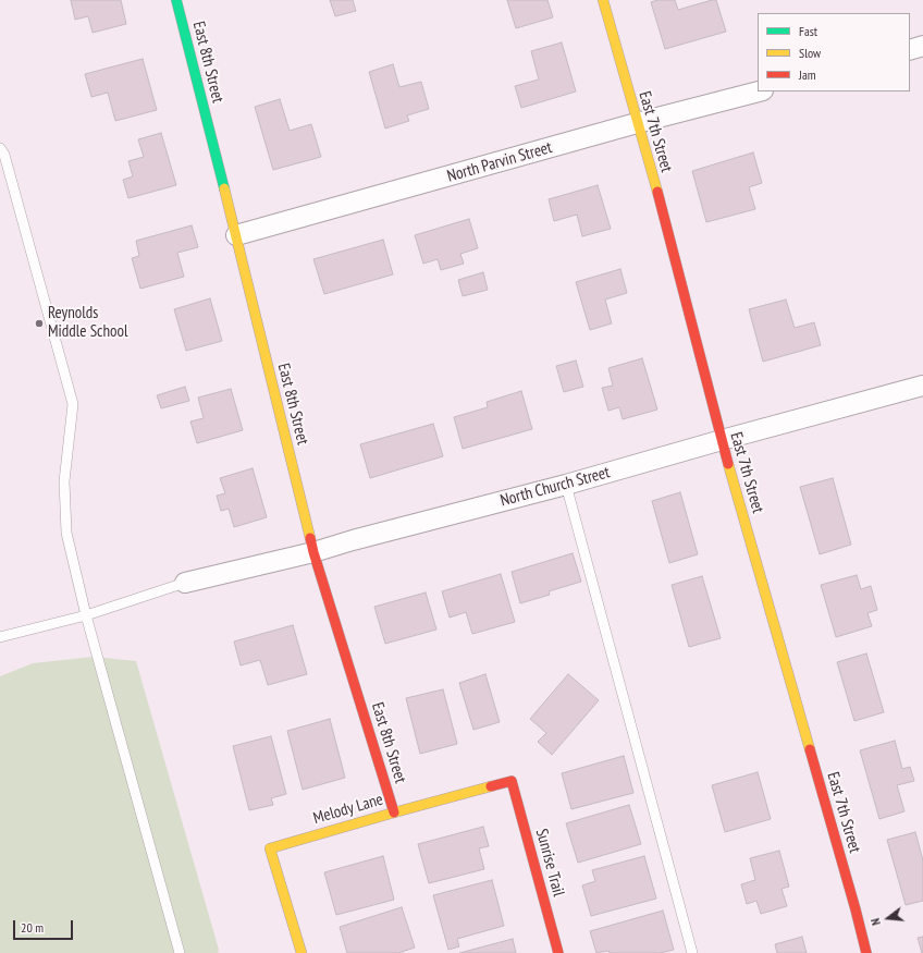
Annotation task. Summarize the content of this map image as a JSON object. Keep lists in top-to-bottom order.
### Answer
{
  "streets": {
    "street": [
      "East 8th Street",
      "East 7th Street",
      "North Parvin Street",
      "North Church Street",
      "Melody Lane",
      "Sunrise Trail"
    ]
  },
  "crossings": [
    ["East 8th Street", "North Parvin Street"],
    ["East 8th Street", "North Church Street"],
    ["East 8th Street", "Melody Lane"],
    ["East 7th Street", "North Parvin Street"],
    ["East 7th Street", "North Church Street"],
    ["Melody Lane", "Sunrise Trail"]
  ],
  "places": ["Reynolds Middle School"],
  "legend": ["Fast", "Slow", "Jam"],
  "scale_bar": "20 m",
  "north": "left"
}
